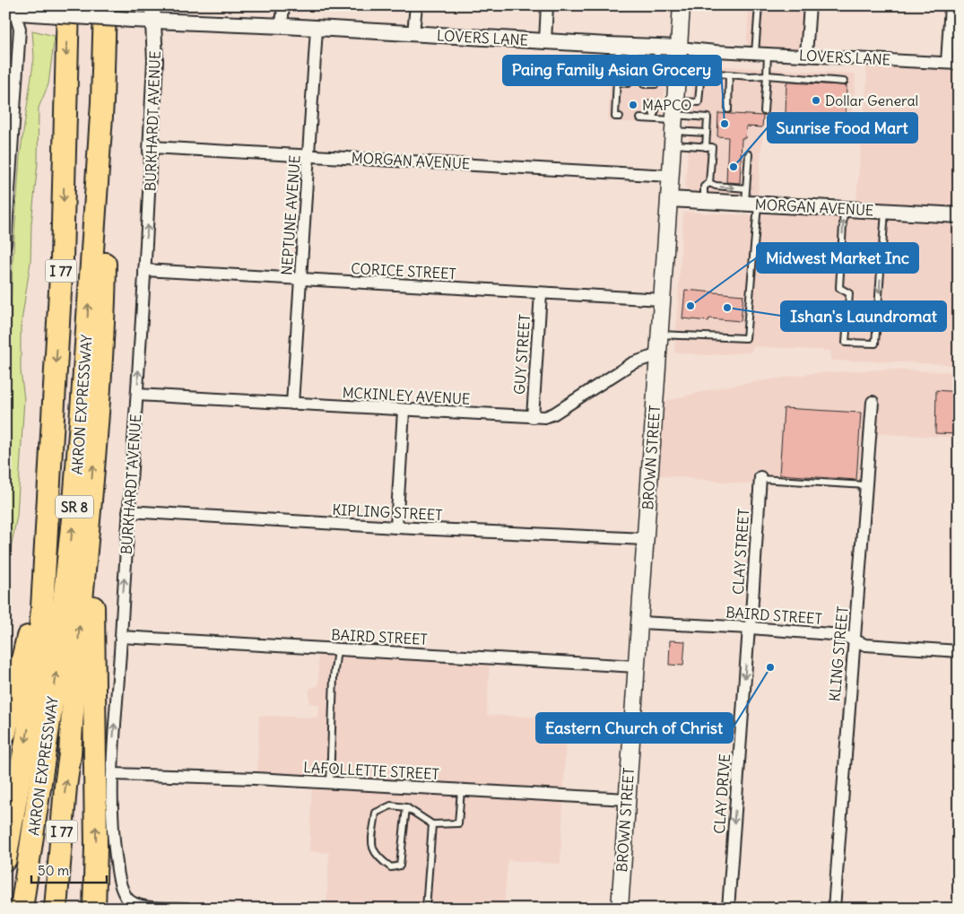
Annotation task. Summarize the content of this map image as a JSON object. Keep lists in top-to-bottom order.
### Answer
{
  "streets": {
    "highway": ["I 77", "AKRON EXPRESSWAY", "SR 8"],
    "main road": ["BROWN STREET"],
    "street": [
      "LOVERS LANE",
      "BURKHARDT AVENUE",
      "MORGAN AVENUE",
      "NEPTUNE AVENUE",
      "CORICE STREET",
      "GUY STREET",
      "MCKINLEY AVENUE",
      "KIPLING STREET",
      "CLAY STREET",
      "BAIRD STREET",
      "KLING STREET",
      "LAFOLLETTE STREET",
      "CLAY DRIVE"
    ]
  },
  "crossings": [
    ["LOVERS LANE", "BURKHARDT AVENUE"],
    ["LOVERS LANE", "NEPTUNE AVENUE"],
    ["LOVERS LANE", "BROWN STREET"],
    ["BURKHARDT AVENUE", "MORGAN AVENUE"],
    ["BURKHARDT AVENUE", "CORICE STREET"],
    ["BURKHARDT AVENUE", "MCKINLEY AVENUE"],
    ["BURKHARDT AVENUE", "KIPLING STREET"],
    ["BURKHARDT AVENUE", "BAIRD STREET"],
    ["BURKHARDT AVENUE", "LAFOLLETTE STREET"],
    ["MORGAN AVENUE", "NEPTUNE AVENUE"],
    ["MORGAN AVENUE", "BROWN STREET"],
    ["NEPTUNE AVENUE", "CORICE STREET"],
    ["NEPTUNE AVENUE", "MCKINLEY AVENUE"],
    ["I 77", "AKRON EXPRESSWAY"],
    ["CORICE STREET", "GUY STREET"],
    ["CORICE STREET", "BROWN STREET"],
    ["GUY STREET", "MCKINLEY AVENUE"],
    ["MCKINLEY AVENUE", "BROWN STREET"],
    ["BROWN STREET", "KIPLING STREET"],
    ["BROWN STREET", "BAIRD STREET"],
    ["BROWN STREET", "LAFOLLETTE STREET"],
    ["CLAY STREET", "BAIRD STREET"],
    ["CLAY STREET", "CLAY DRIVE"],
    ["BAIRD STREET", "KLING STREET"],
    ["BAIRD STREET", "CLAY DRIVE"]
  ],
  "one_way": ["BURKHARDT AVENUE", "CLAY DRIVE"],
  "places": [
    "Dollar General",
    "MAPCO",
    "Paing Family Asian Grocery",
    "Sunrise Food Mart",
    "Midwest Market Inc",
    "Ishan's Laundromat",
    "Eastern Church of Christ"
  ],
  "scale_bar": "50 m"
}
